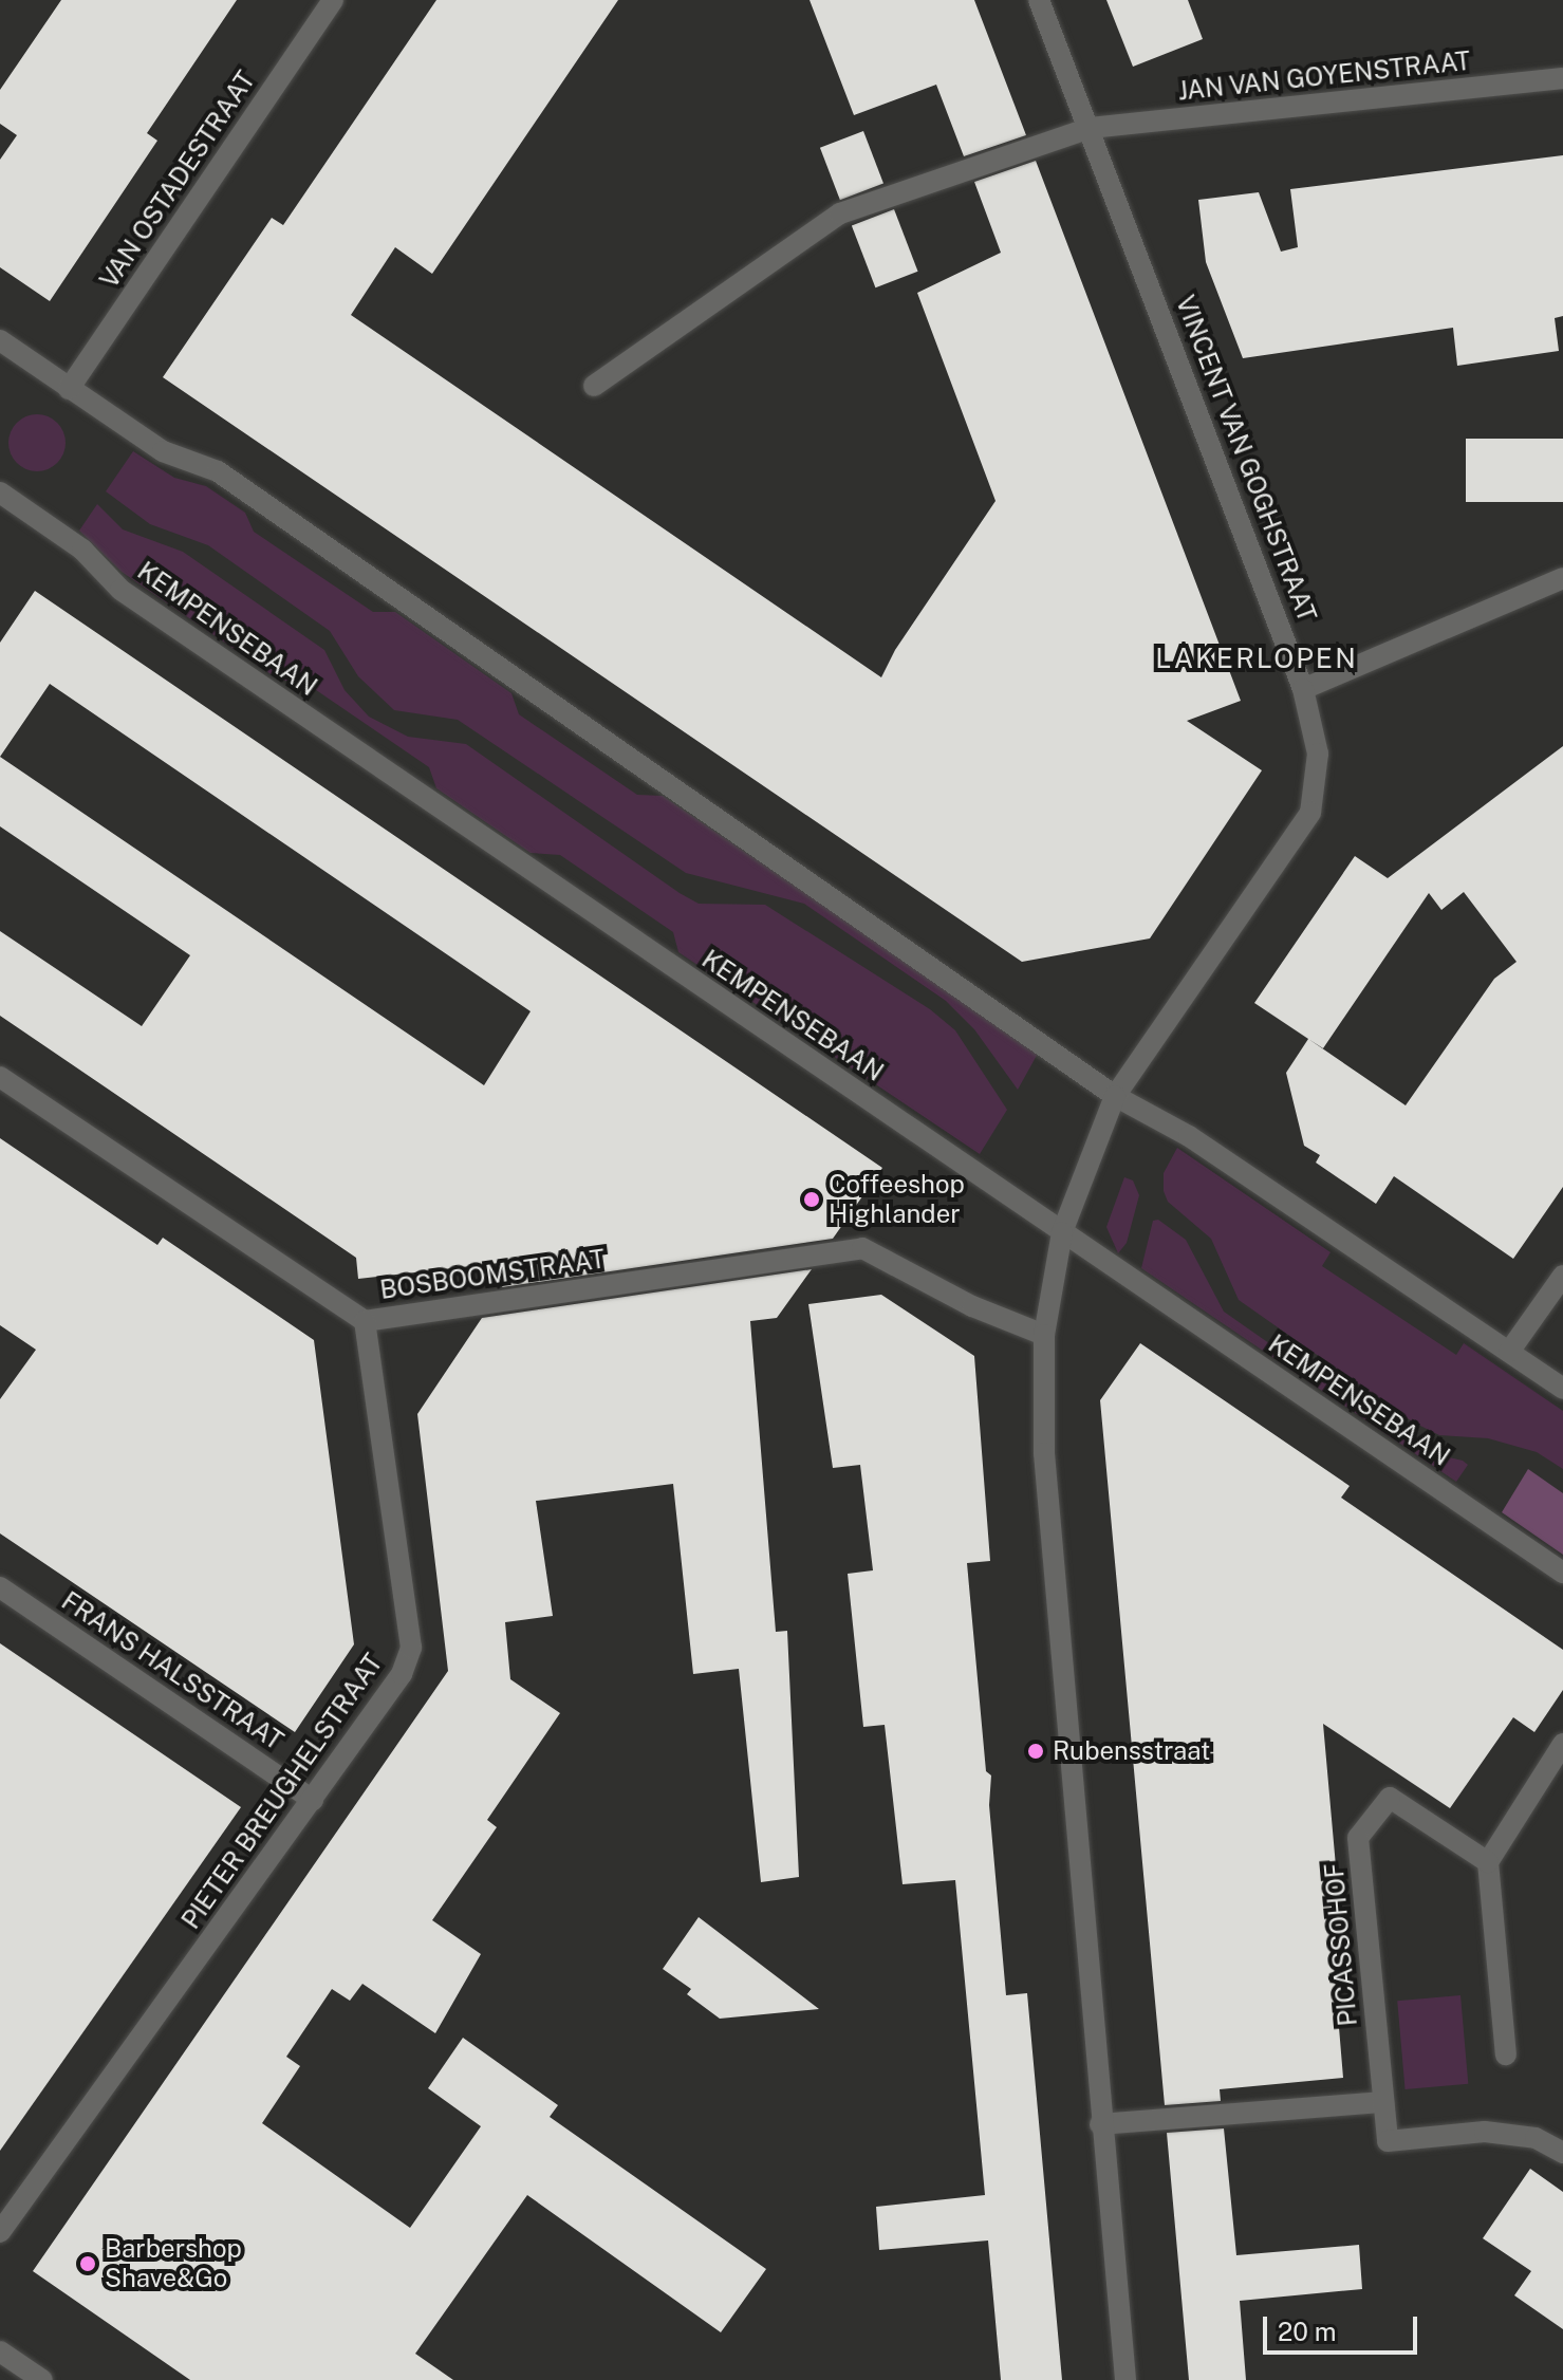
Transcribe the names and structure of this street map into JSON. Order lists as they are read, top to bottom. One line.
{"streets":{"street":["JAN VAN GOYENSTRAAT","VAN OSTADESTRAAT","VINCENT VAN GOGHSTRAAT","KEMPENSEBAAN","BOSBOOMSTRAAT","FRANS HALSSTRAAT","PIETER BREUGHELSTRAAT","PICASSOHOF"]},"crossings":[["JAN VAN GOYENSTRAAT","VINCENT VAN GOGHSTRAAT"],["BOSBOOMSTRAAT","PIETER BREUGHELSTRAAT"],["FRANS HALSSTRAAT","PIETER BREUGHELSTRAAT"]],"districts":["LAKERLOPEN"],"places":["Coffeeshop Highlander","Rubensstraat","Barbershop Shave&Go"],"scale_bar":"20 m"}
